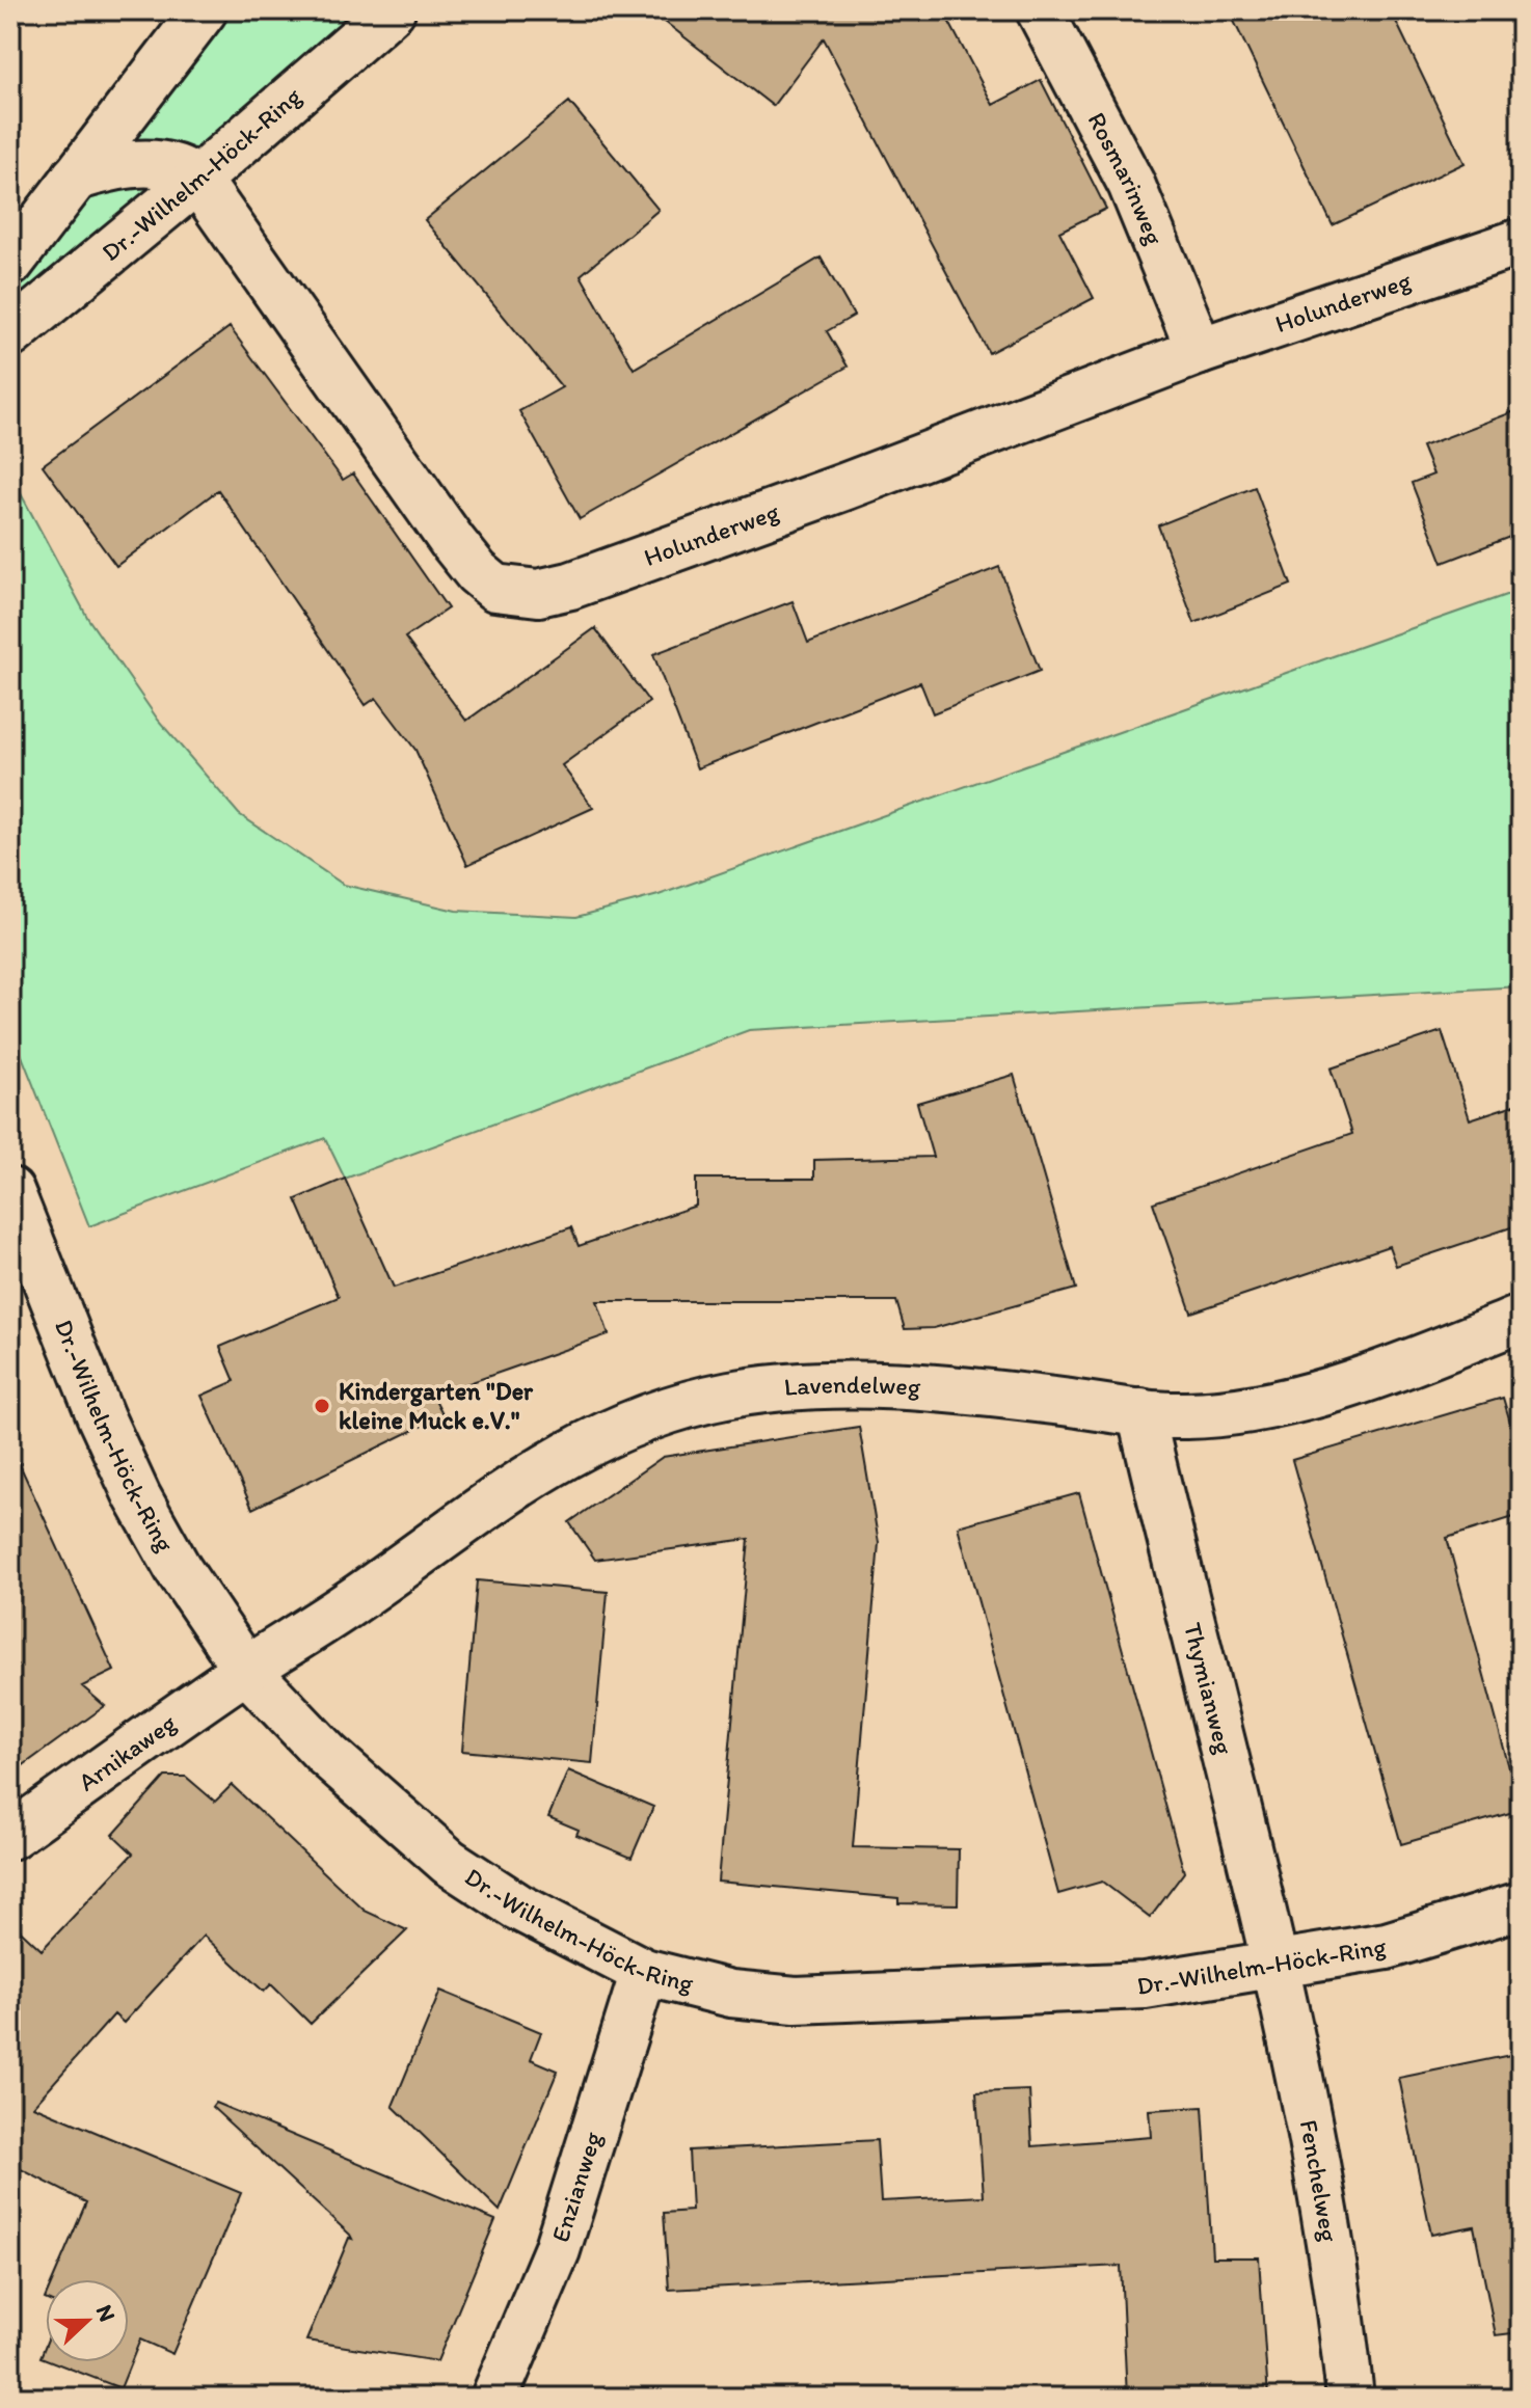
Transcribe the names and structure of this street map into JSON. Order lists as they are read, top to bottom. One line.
{"streets":{"street":["Dr.-Wilhelm-Höck-Ring","Rosmarinweg","Holunderweg","Lavendelweg","Thymianweg","Arnikaweg","Fenchelweg","Enzianweg"]},"crossings":[["Dr.-Wilhelm-Höck-Ring","Holunderweg"],["Dr.-Wilhelm-Höck-Ring","Lavendelweg"],["Dr.-Wilhelm-Höck-Ring","Thymianweg"],["Dr.-Wilhelm-Höck-Ring","Arnikaweg"],["Dr.-Wilhelm-Höck-Ring","Fenchelweg"],["Dr.-Wilhelm-Höck-Ring","Enzianweg"],["Rosmarinweg","Holunderweg"],["Lavendelweg","Thymianweg"],["Lavendelweg","Arnikaweg"],["Thymianweg","Fenchelweg"]],"places":["Kindergarten \"Der kleine Muck e.V.\""],"north":"right"}
